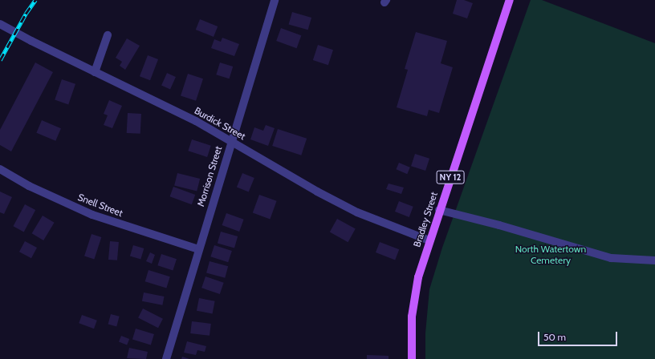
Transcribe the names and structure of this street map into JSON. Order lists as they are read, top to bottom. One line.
{"streets":{"main road":["NY 12","Bradley Street"],"street":["Burdick Street","Morrison Street","Snell Street"]},"crossings":[["Burdick Street","Morrison Street"],["Burdick Street","Bradley Street"],["Morrison Street","Snell Street"]],"parks":["North Watertown Cemetery"],"scale_bar":"50 m"}
